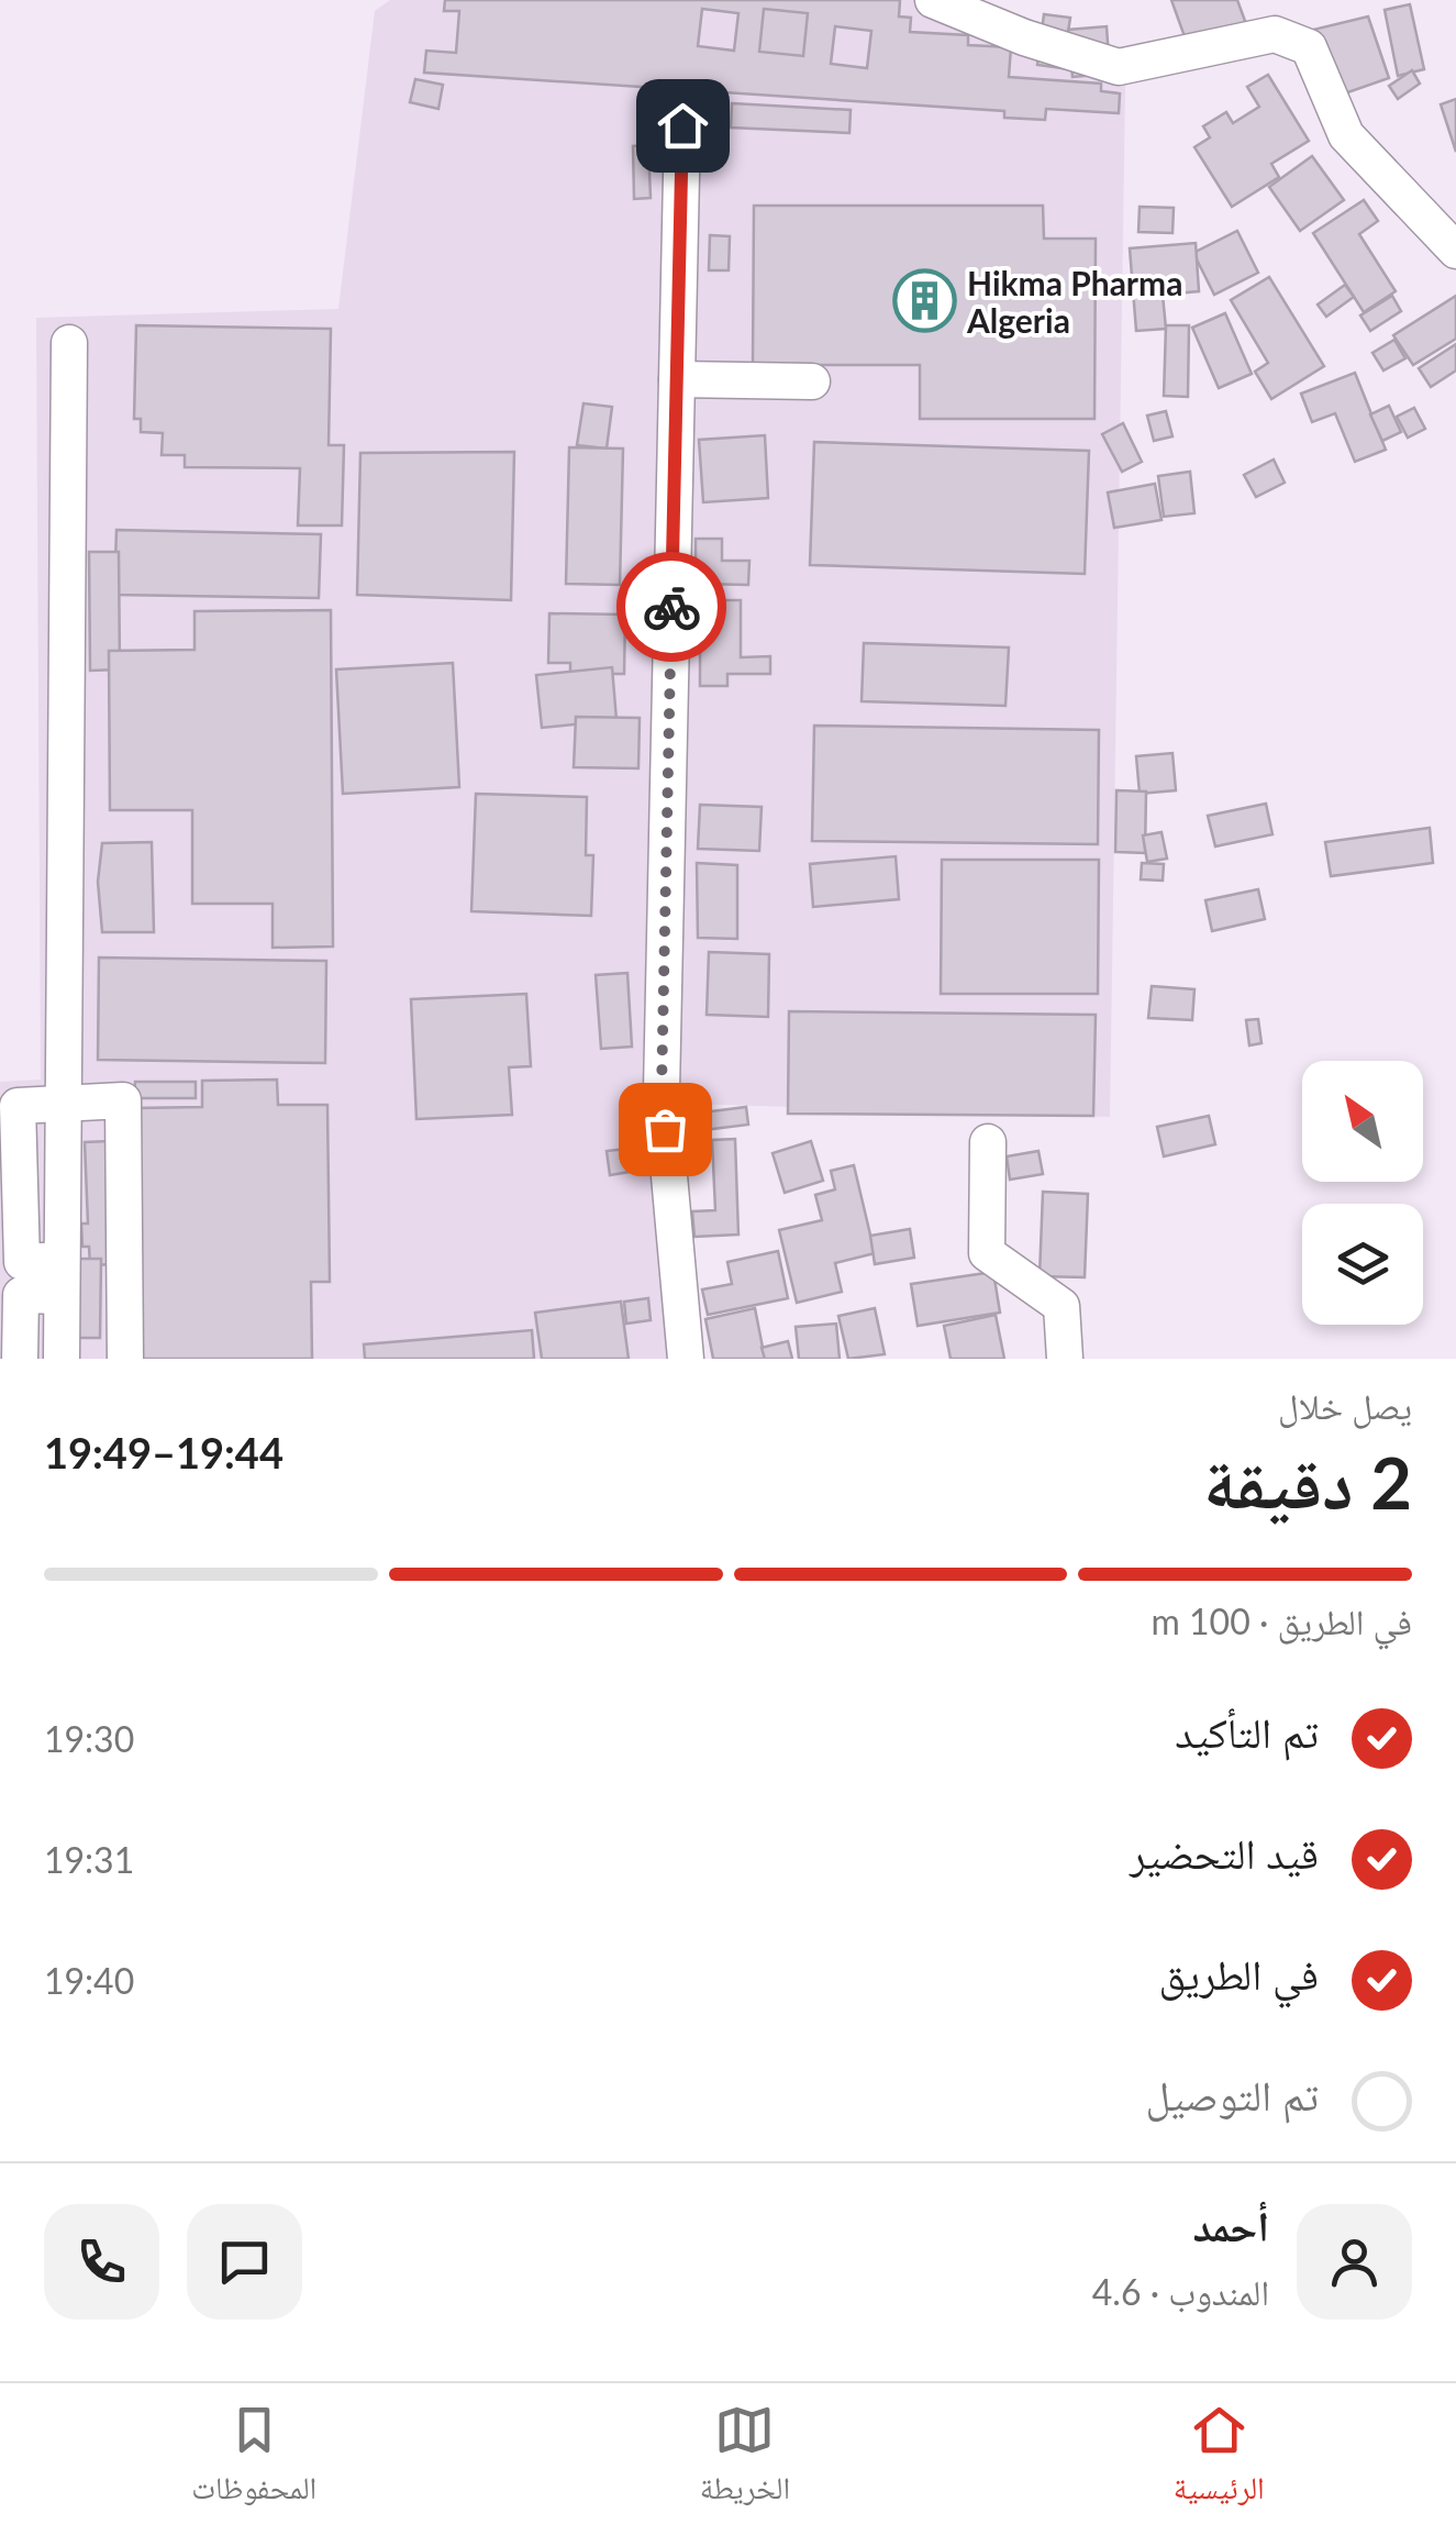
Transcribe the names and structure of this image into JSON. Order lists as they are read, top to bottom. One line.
{"places":{"building":["Hikma Pharma Algeria"]},"north":"top left","page":{"heading":["2 دقيقة","يصل خلال","19:44–19:49"],"panel":["أحمد","المندوب · 4.6"],"bar":"في الطريق · 100 m","list":[["تم التأكيد","19:30"],["قيد التحضير","19:31"],["في الطريق","19:40"],"تم التوصيل"],"tabs":["الرئيسية","الخريطة","المحفوظات"]}}
